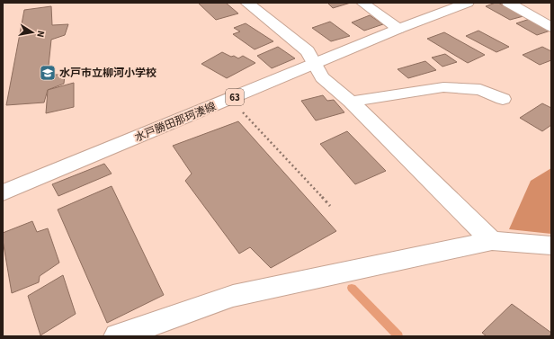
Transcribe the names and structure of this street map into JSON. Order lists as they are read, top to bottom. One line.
{"streets":{"street":["63","水戸勝田那珂湊線"]},"places":{"school or university":["水戸市立柳河小学校"]},"north":"right"}
